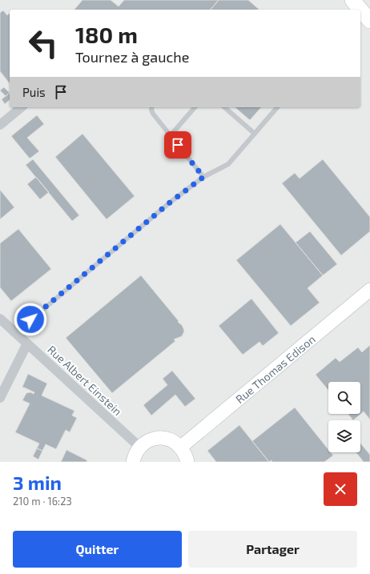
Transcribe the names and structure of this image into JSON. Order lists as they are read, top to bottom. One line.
{"streets":{"street":["Rue Thomas Edison","Rue Albert Einstein"]},"page":{"turn":["180 m","Tournez à gauche"],"then":"Puis","heading":["3 min","210 m · 16:23"],"buttons":["Quitter","Partager"]}}
